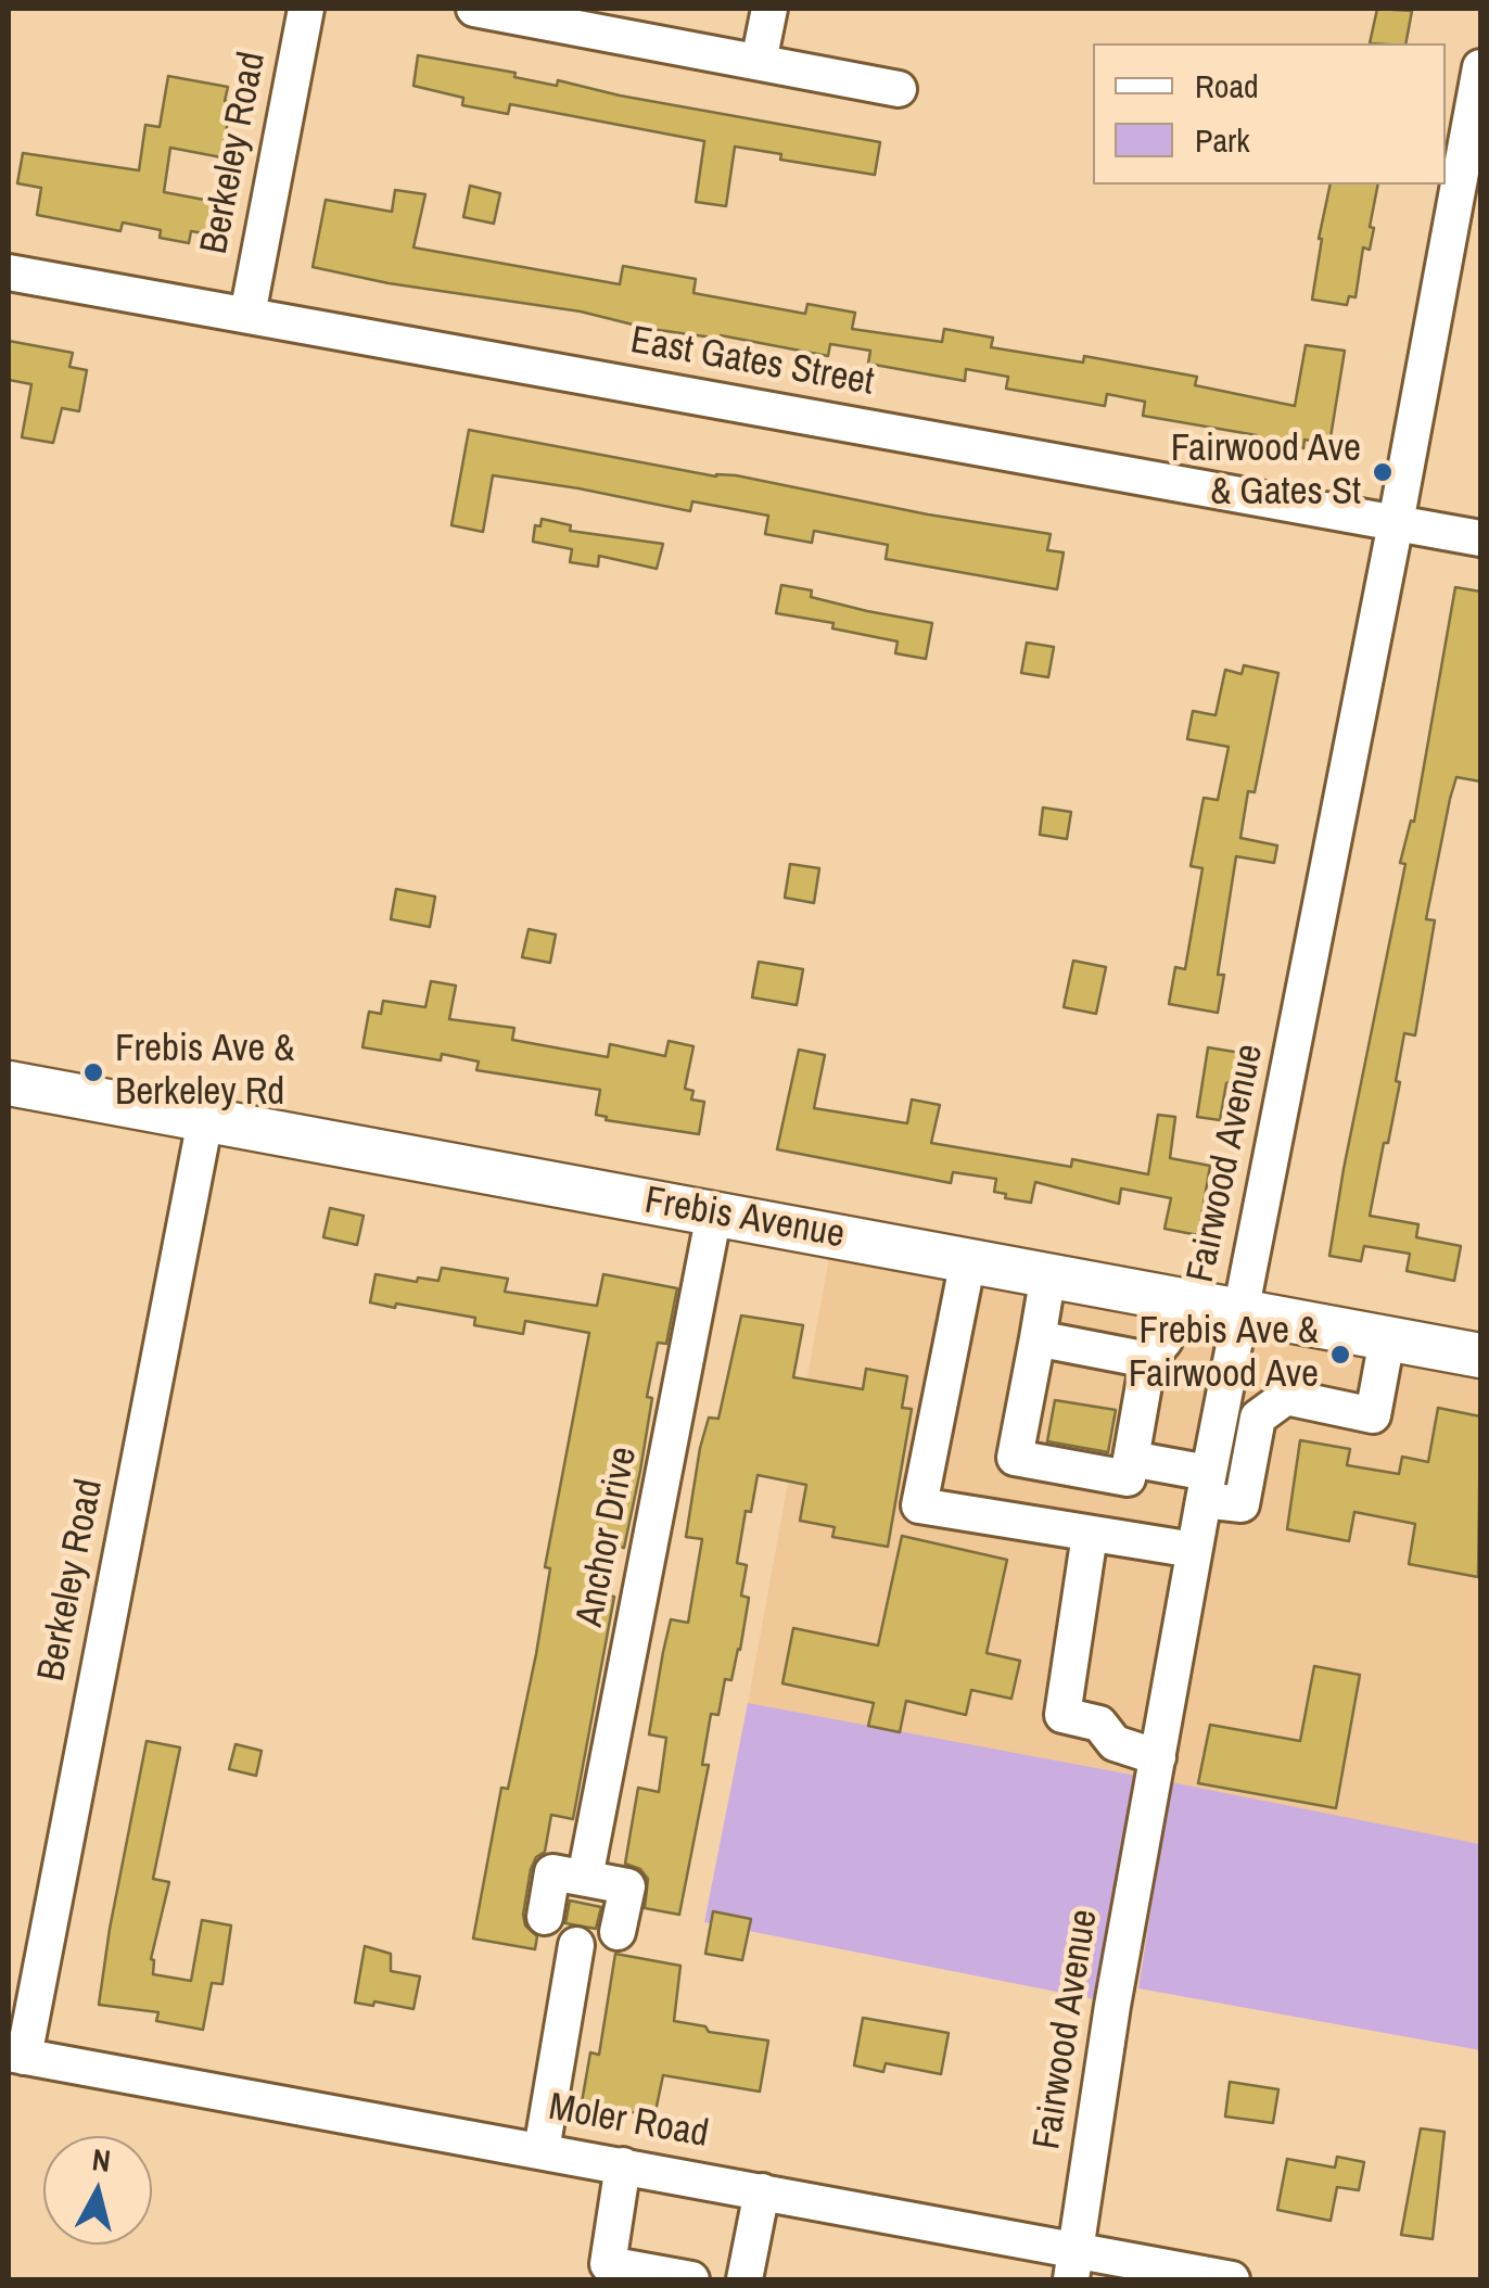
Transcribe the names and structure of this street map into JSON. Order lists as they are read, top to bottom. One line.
{"streets":{"main road":["Frebis Avenue"],"street":["Berkeley Road","East Gates Street","Fairwood Avenue","Anchor Drive","Moler Road"]},"crossings":[["Berkeley Road","East Gates Street"],["Berkeley Road","Frebis Avenue"],["Berkeley Road","Moler Road"],["East Gates Street","Fairwood Avenue"],["Fairwood Avenue","Frebis Avenue"],["Fairwood Avenue","Moler Road"],["Frebis Avenue","Anchor Drive"]],"places":["Fairwood Ave & Gates St","Frebis Ave & Berkeley Rd","Frebis Ave & Fairwood Ave"],"legend":["Road","Park"],"north":"top"}
